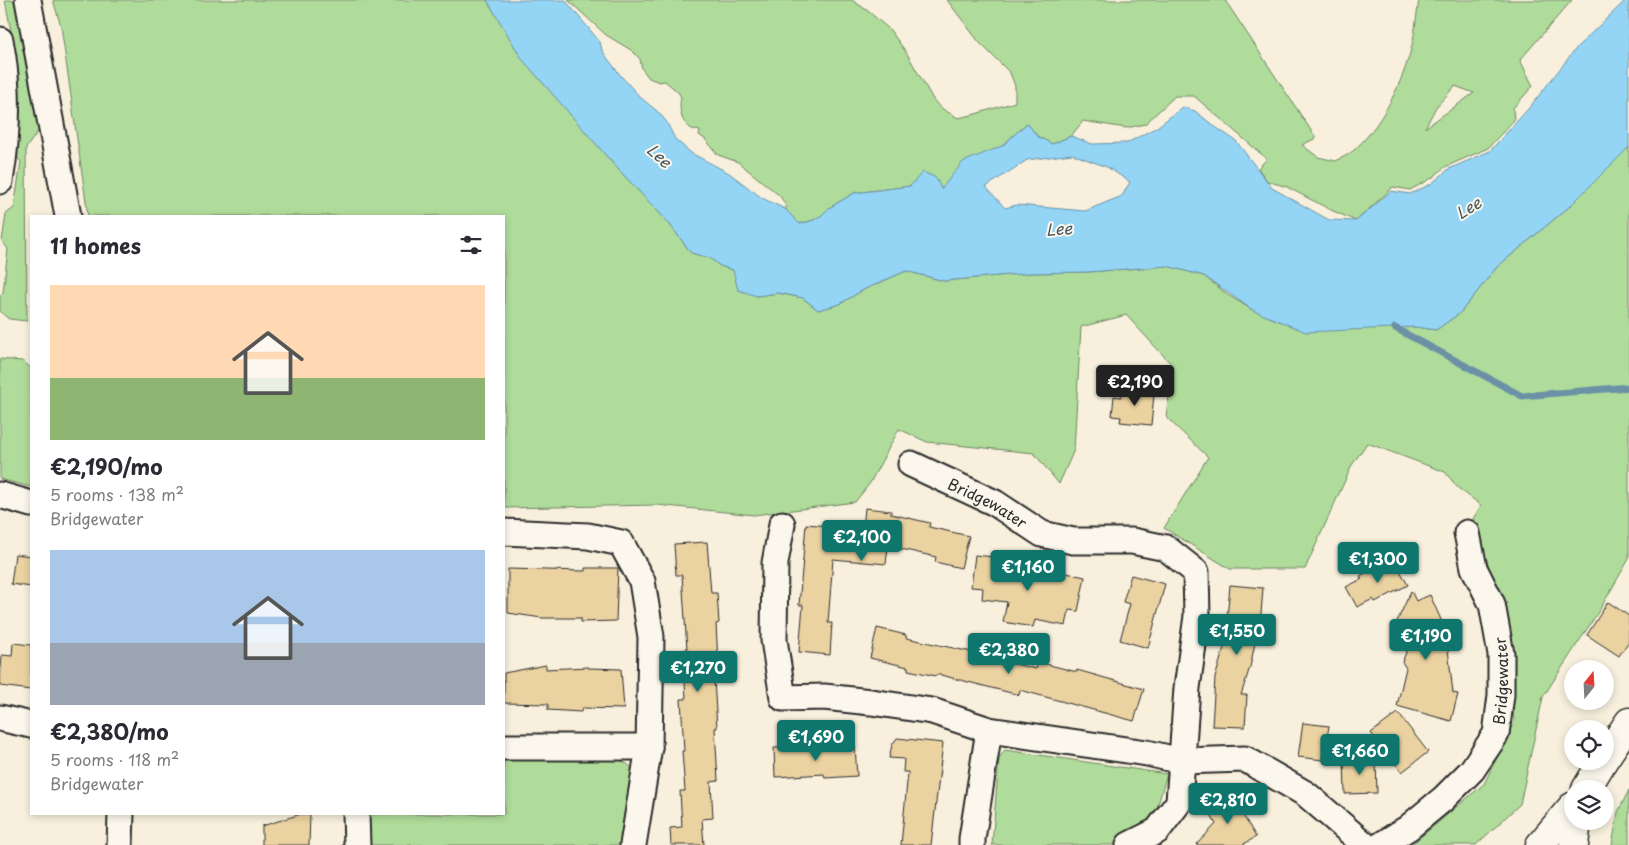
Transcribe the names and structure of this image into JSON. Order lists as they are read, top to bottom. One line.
{"streets":{"street":["Bridgewater"]},"water":["Lee"],"north":"top","page":{"heading":"11 homes","list":[{"name":"€2,190/mo","note":"5 rooms · 138 m² · Bridgewater"},{"name":"€2,380/mo","note":"5 rooms · 118 m² · Bridgewater"}],"price":["€2,190","€2,100","€1,300","€1,160","€1,550","€1,190","€2,380","€1,270","€1,690","€1,660","€2,810"]}}
